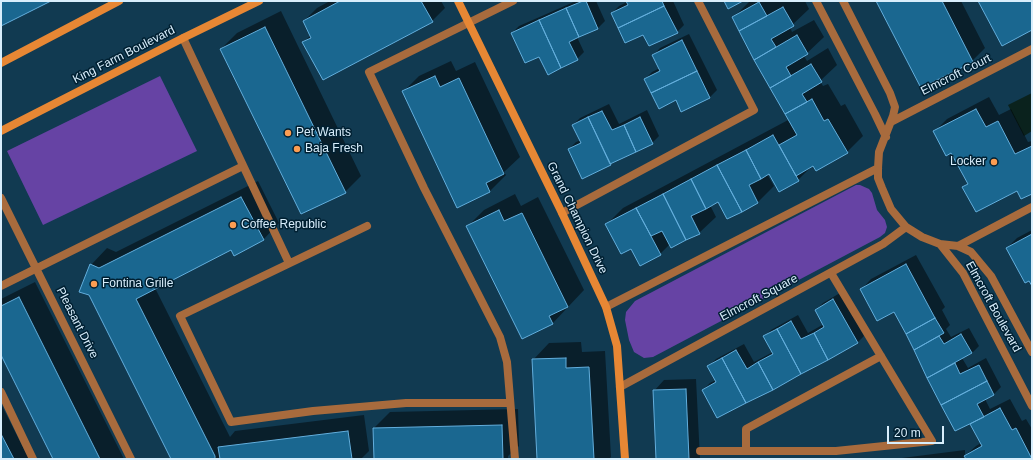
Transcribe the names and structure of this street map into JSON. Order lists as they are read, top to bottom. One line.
{"streets":{"street":["King Farm Boulevard","Elmcroft Court","Grand Champion Drive","Elmcroft Square","Elmcroft Boulevard","Pleasant Drive"]},"crossings":[["Elmcroft Court","Elmcroft Boulevard"],["Grand Champion Drive","Elmcroft Square"],["Elmcroft Square","Elmcroft Boulevard"]],"places":["Pet Wants","Baja Fresh","Locker","Coffee Republic","Fontina Grille"],"scale_bar":"20 m"}
